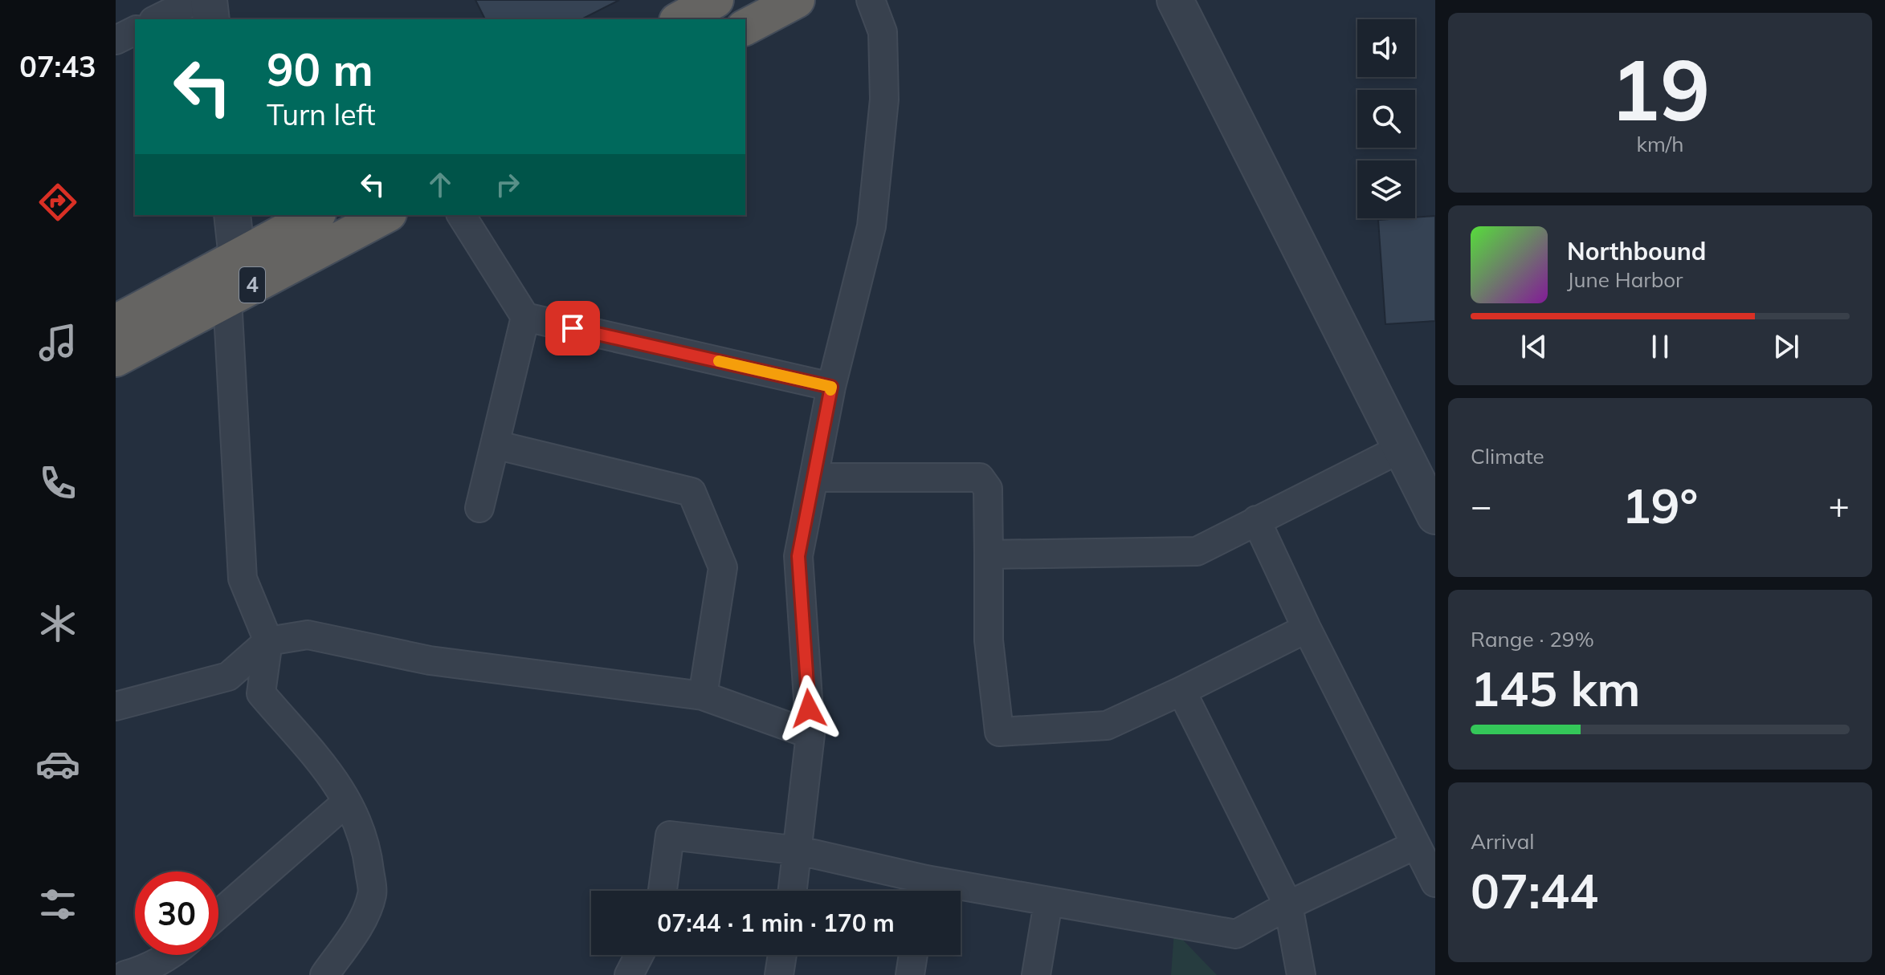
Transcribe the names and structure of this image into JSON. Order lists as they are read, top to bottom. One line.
{"streets":{"highway":["4"]},"page":{"tabs":"07:43","tile":[["19","km/h"],"Climate",["Range · 29%","145 km"],["Arrival","07:44"]],"turn":["90 m","Turn left"],"song":["Northbound","June Harbor"],"heat":["−","19°","+"],"limit":"30","trip":"07:44 · 1 min · 170 m"}}
